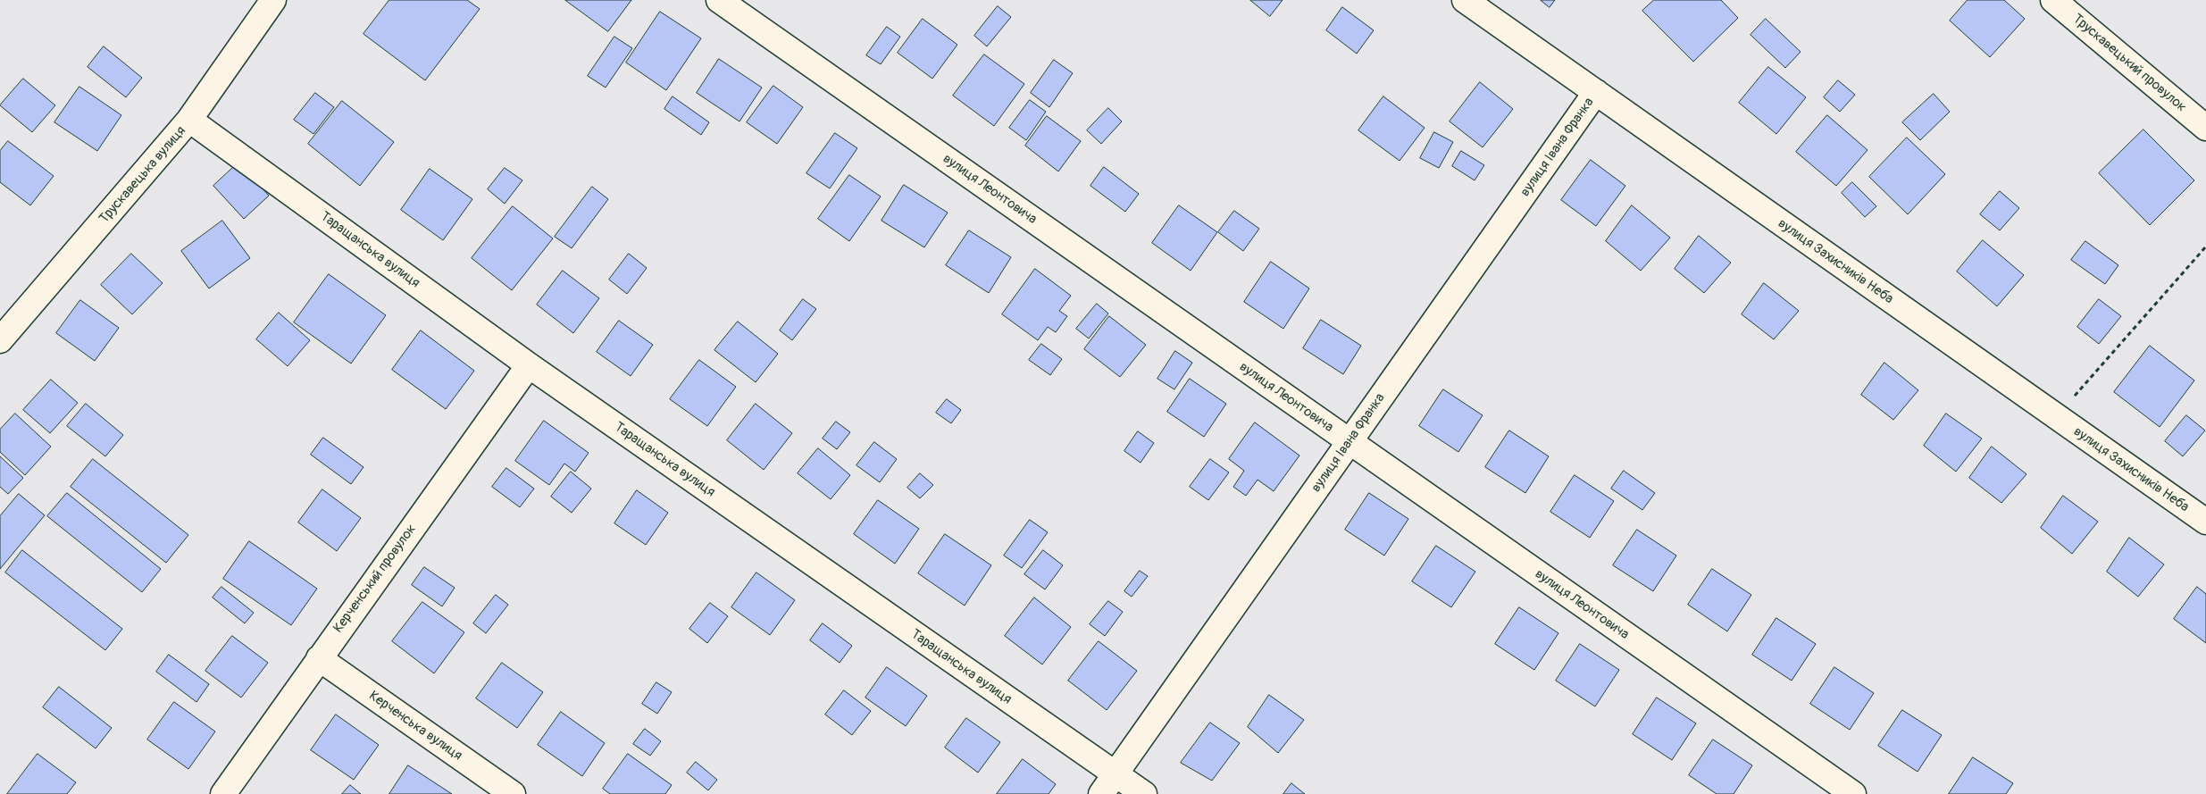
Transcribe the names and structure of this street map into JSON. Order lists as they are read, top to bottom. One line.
{"streets":{"street":["Трускавецький провулок","вулиця Івана Франка","Трускавецька вулиця","вулиця Леонтовича","Таращанська вулиця","вулиця Захисників Неба","Керченський провулок","Керченська вулиця"]},"crossings":[["вулиця Івана Франка","вулиця Леонтовича"],["вулиця Івана Франка","Таращанська вулиця"],["вулиця Івана Франка","вулиця Захисників Неба"],["Трускавецька вулиця","Таращанська вулиця"],["Таращанська вулиця","Керченський провулок"],["Керченський провулок","Керченська вулиця"]]}
